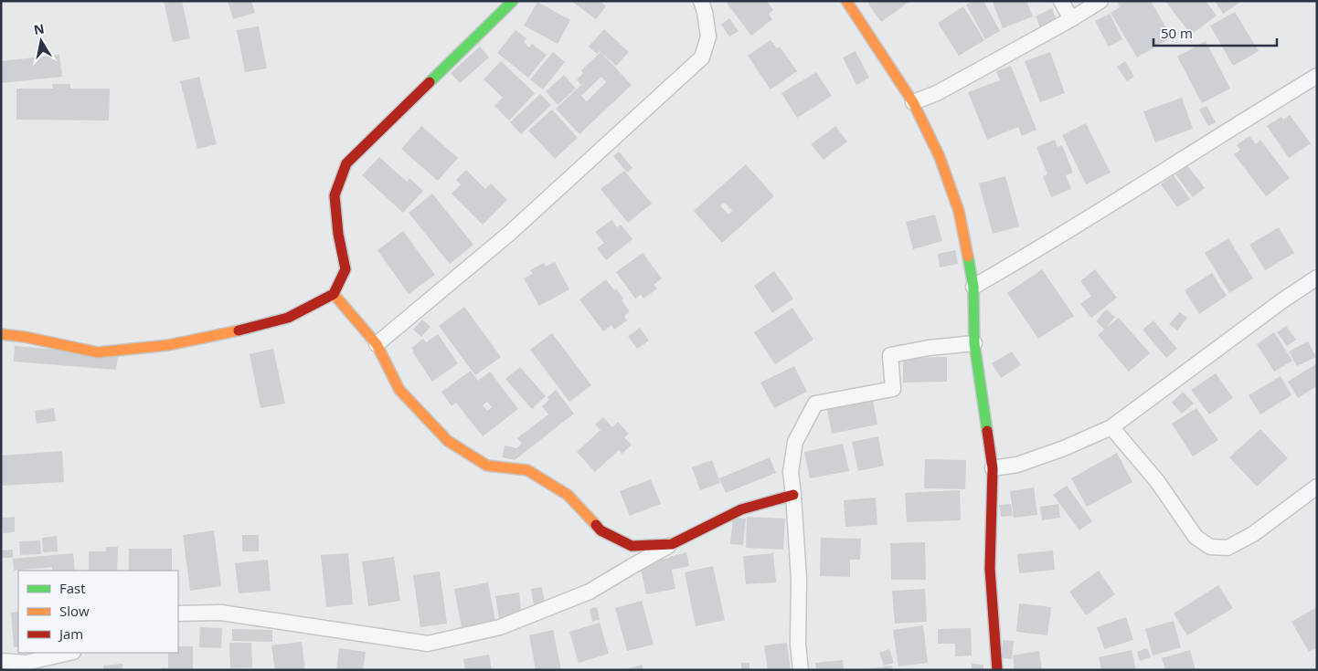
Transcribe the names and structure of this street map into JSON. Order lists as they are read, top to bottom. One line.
{"legend":["Fast","Slow","Jam"],"scale_bar":"50 m","north":"top"}
